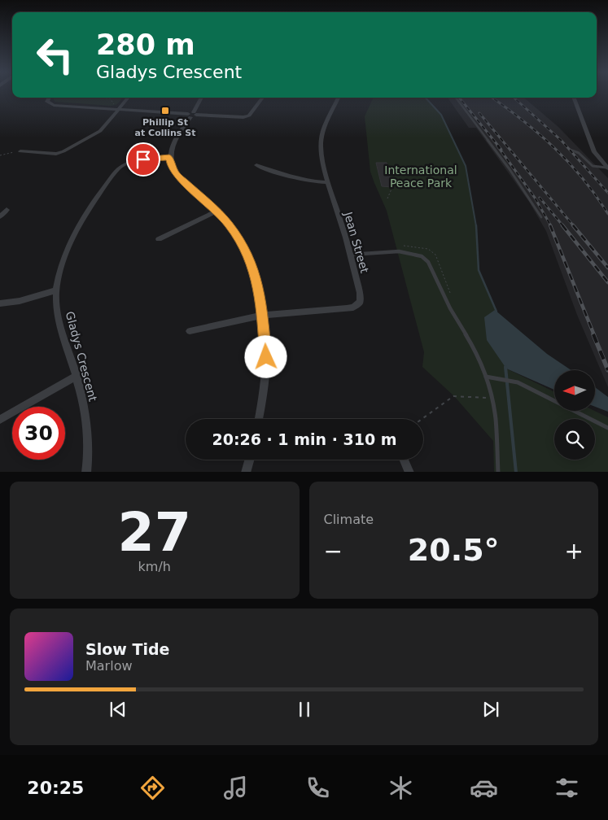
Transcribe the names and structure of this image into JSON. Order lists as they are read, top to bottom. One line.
{"streets":{"street":["Jean Street","Gladys Crescent"]},"parks":["International Peace Park"],"places":{"transit":["Phillip St at Collins St"]},"north":"left","page":{"turn":["280 m","Gladys Crescent"],"limit":"30","trip":"20:26 · 1 min · 310 m","tile":[["27","km/h"],"Climate"],"heat":["−","20.5°","+"],"song":["Slow Tide","Marlow"],"tabs":"20:25"}}
